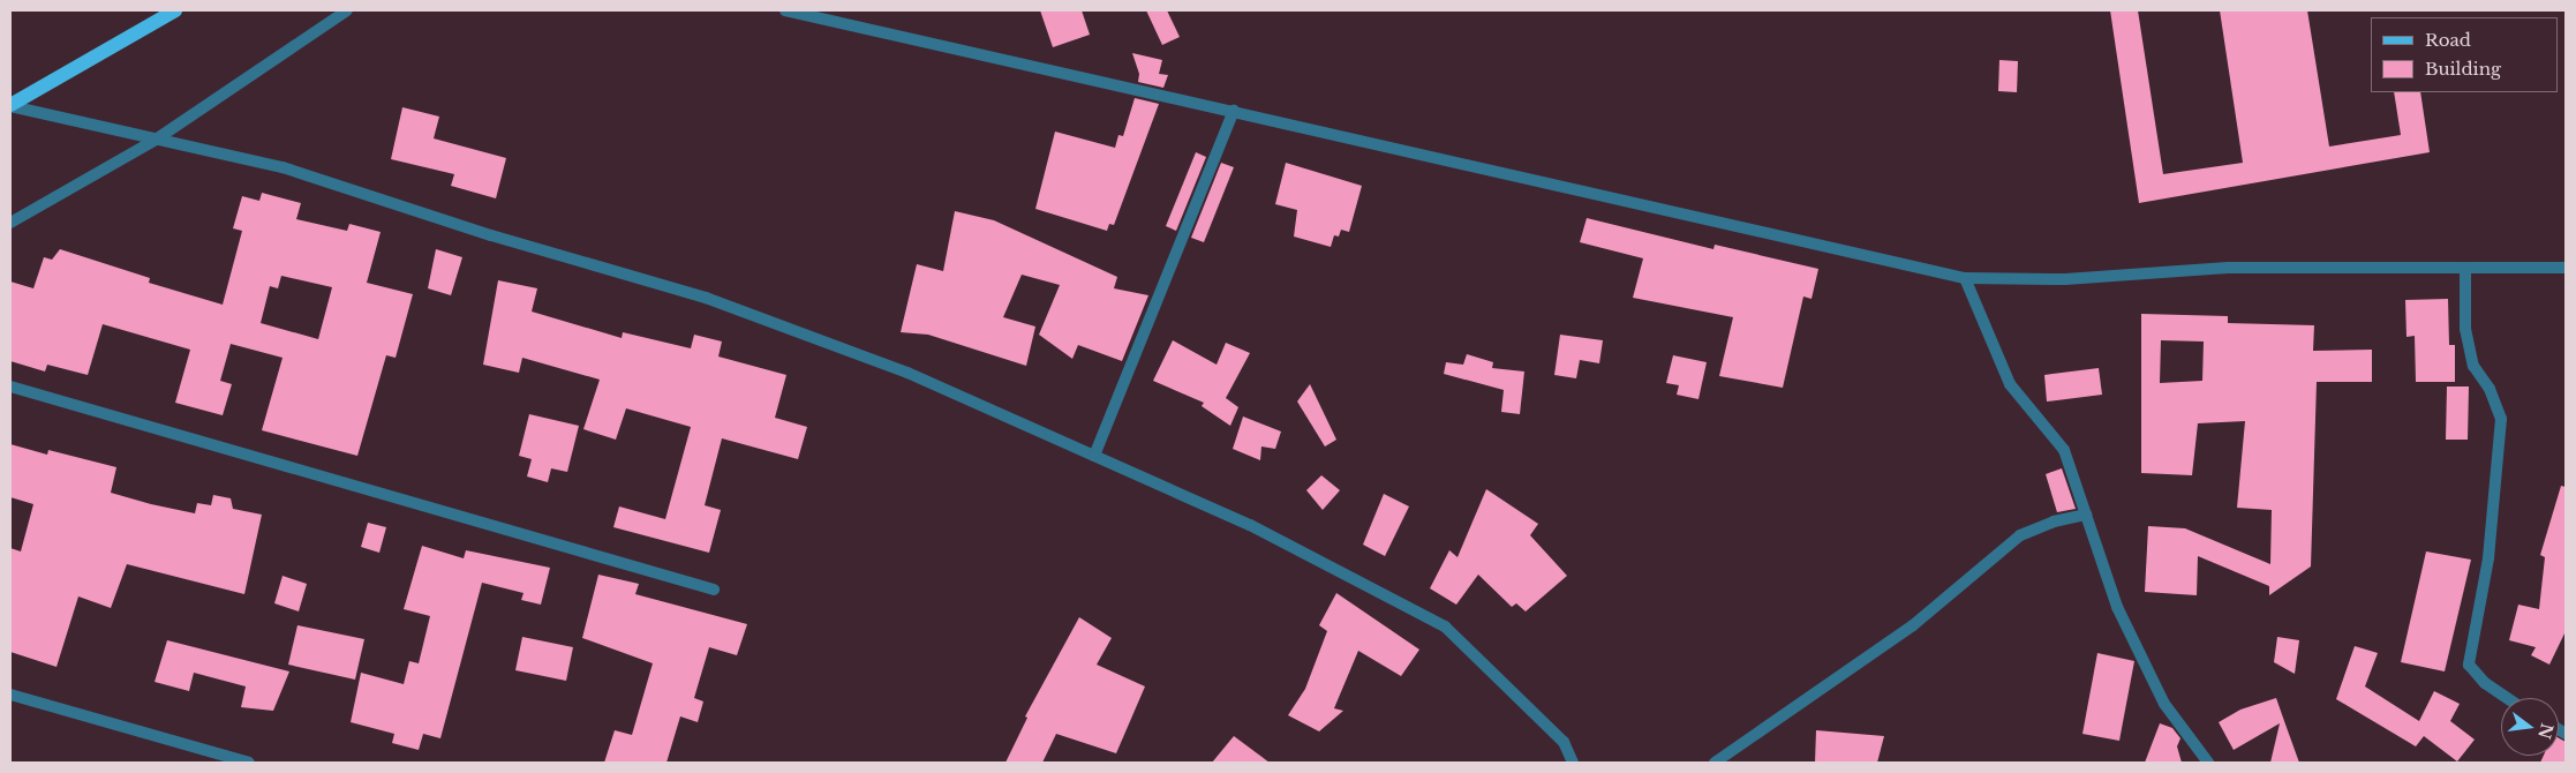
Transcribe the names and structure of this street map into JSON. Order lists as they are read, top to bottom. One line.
{"legend":["Road","Building"],"north":"right"}
